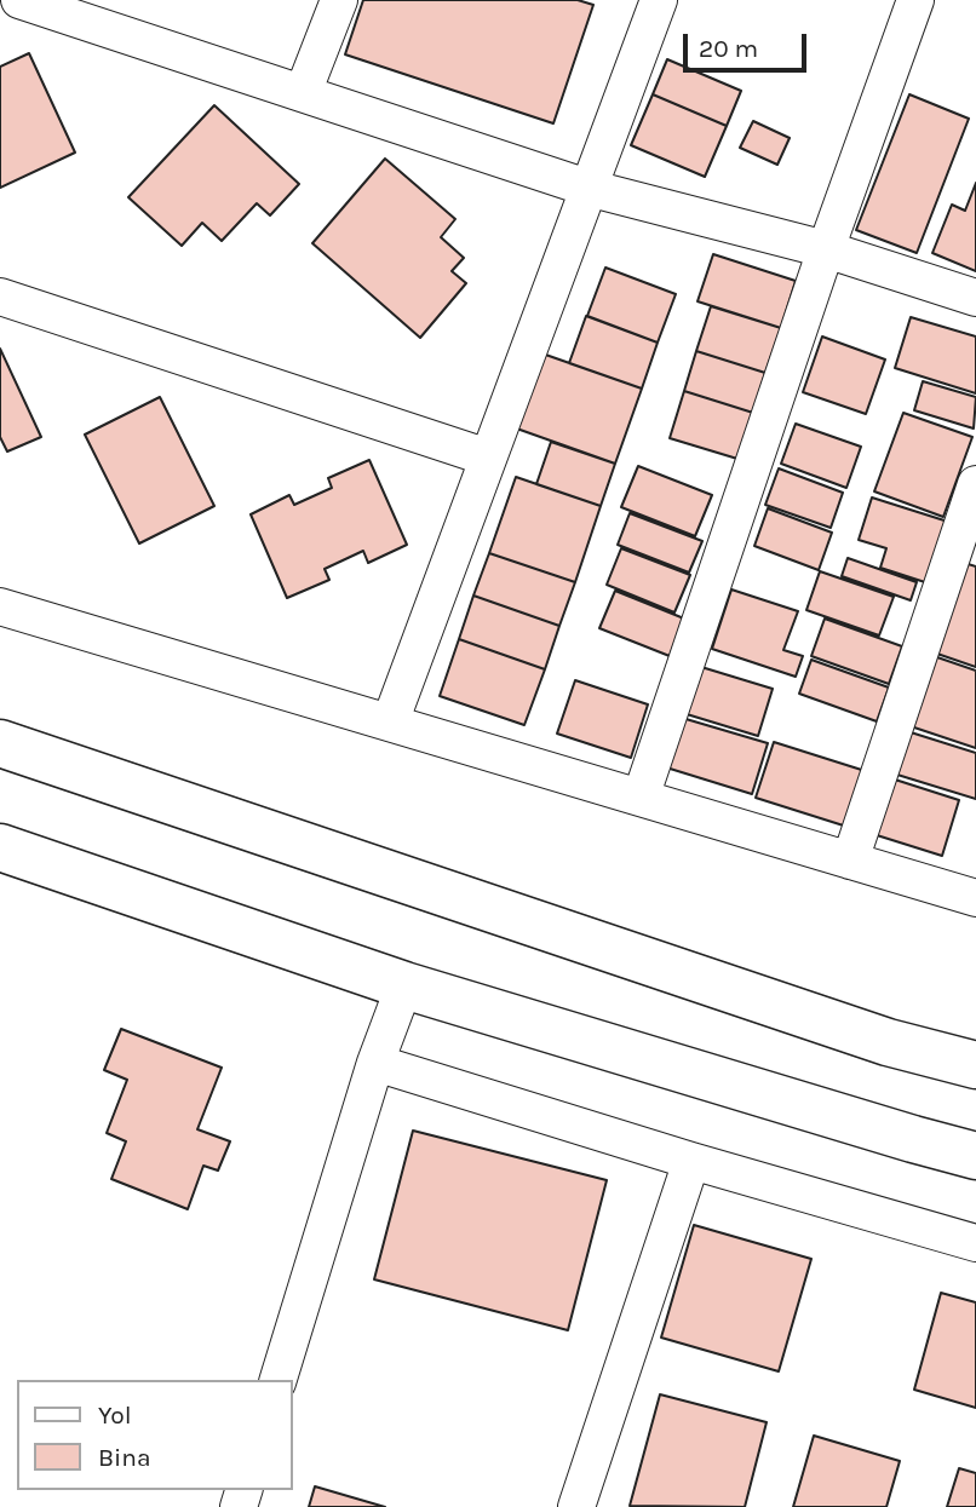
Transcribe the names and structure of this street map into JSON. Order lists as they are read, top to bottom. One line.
{"legend":["Yol","Bina"],"scale_bar":"20 m"}
